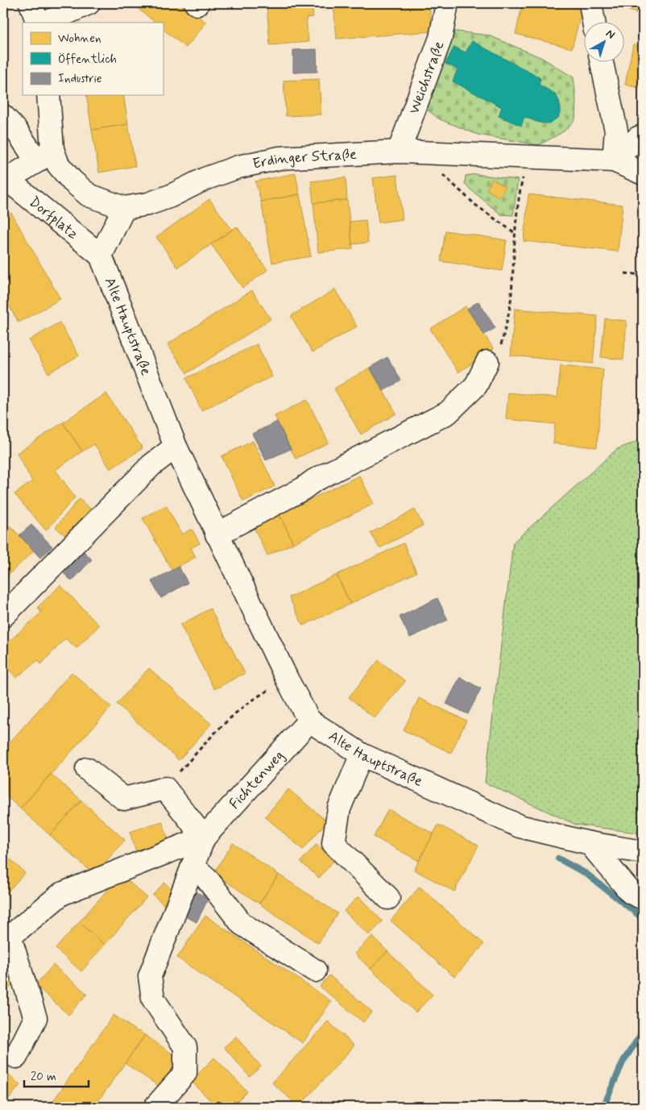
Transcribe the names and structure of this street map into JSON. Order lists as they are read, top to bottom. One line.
{"streets":{"street":["Weichstraße","Erdinger Straße","Dorfplatz","Alte Hauptstraße","Fichtenweg"]},"crossings":[["Weichstraße","Erdinger Straße"],["Dorfplatz","Alte Hauptstraße"],["Alte Hauptstraße","Fichtenweg"]],"legend":["Wohnen","Öffentlich","Industrie"],"scale_bar":"20 m","north":"top right"}
